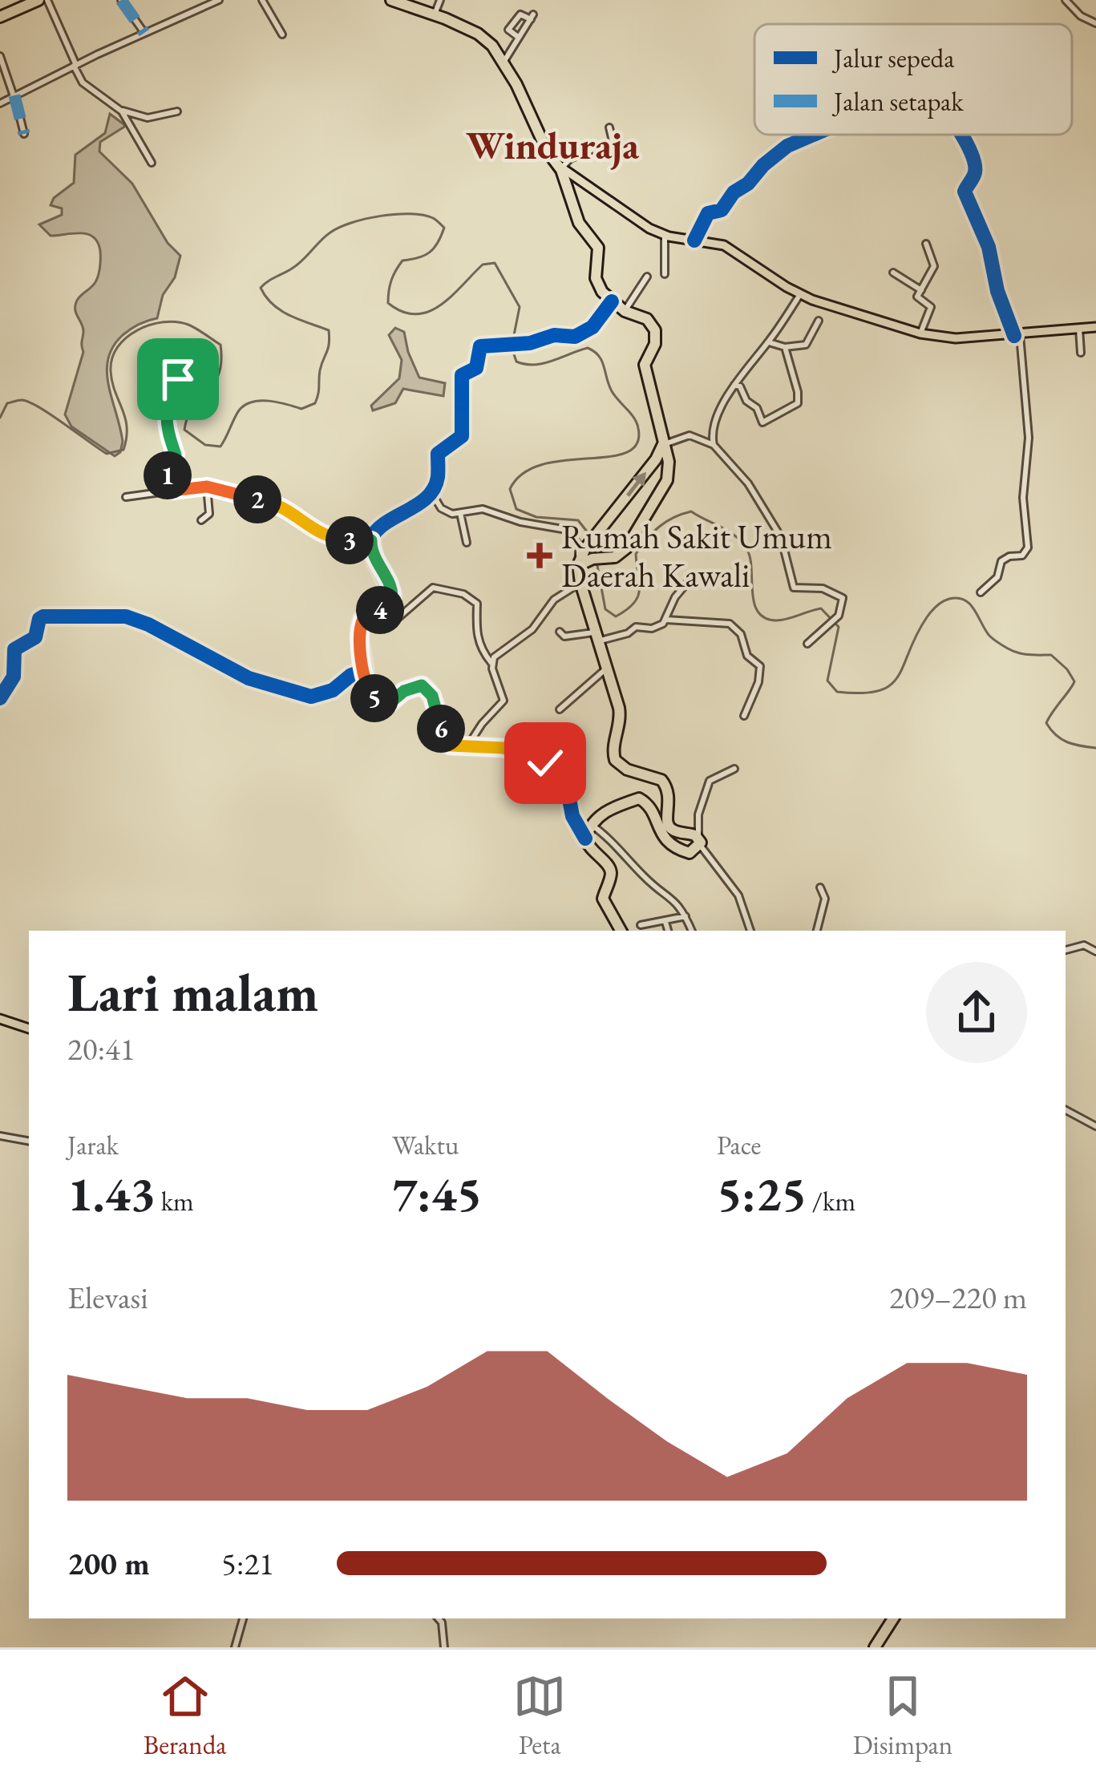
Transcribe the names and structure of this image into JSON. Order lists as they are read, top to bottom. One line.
{"districts":["Winduraja"],"places":{"health":["Rumah Sakit Umum Daerah Kawali"]},"legend":["Jalur sepeda","Jalan setapak"],"page":{"pins":["1","2","3","4","5","6"],"heading":["Lari malam","20:41"],"stats":[["Jarak","1.43 km"],["Waktu","7:45"],["Pace","5:25 /km"]],"chart":["Elevasi","209–220 m"],"list":[{"name":"200 m","note":"5:21"}],"tabs":["Beranda","Peta","Disimpan"]}}
